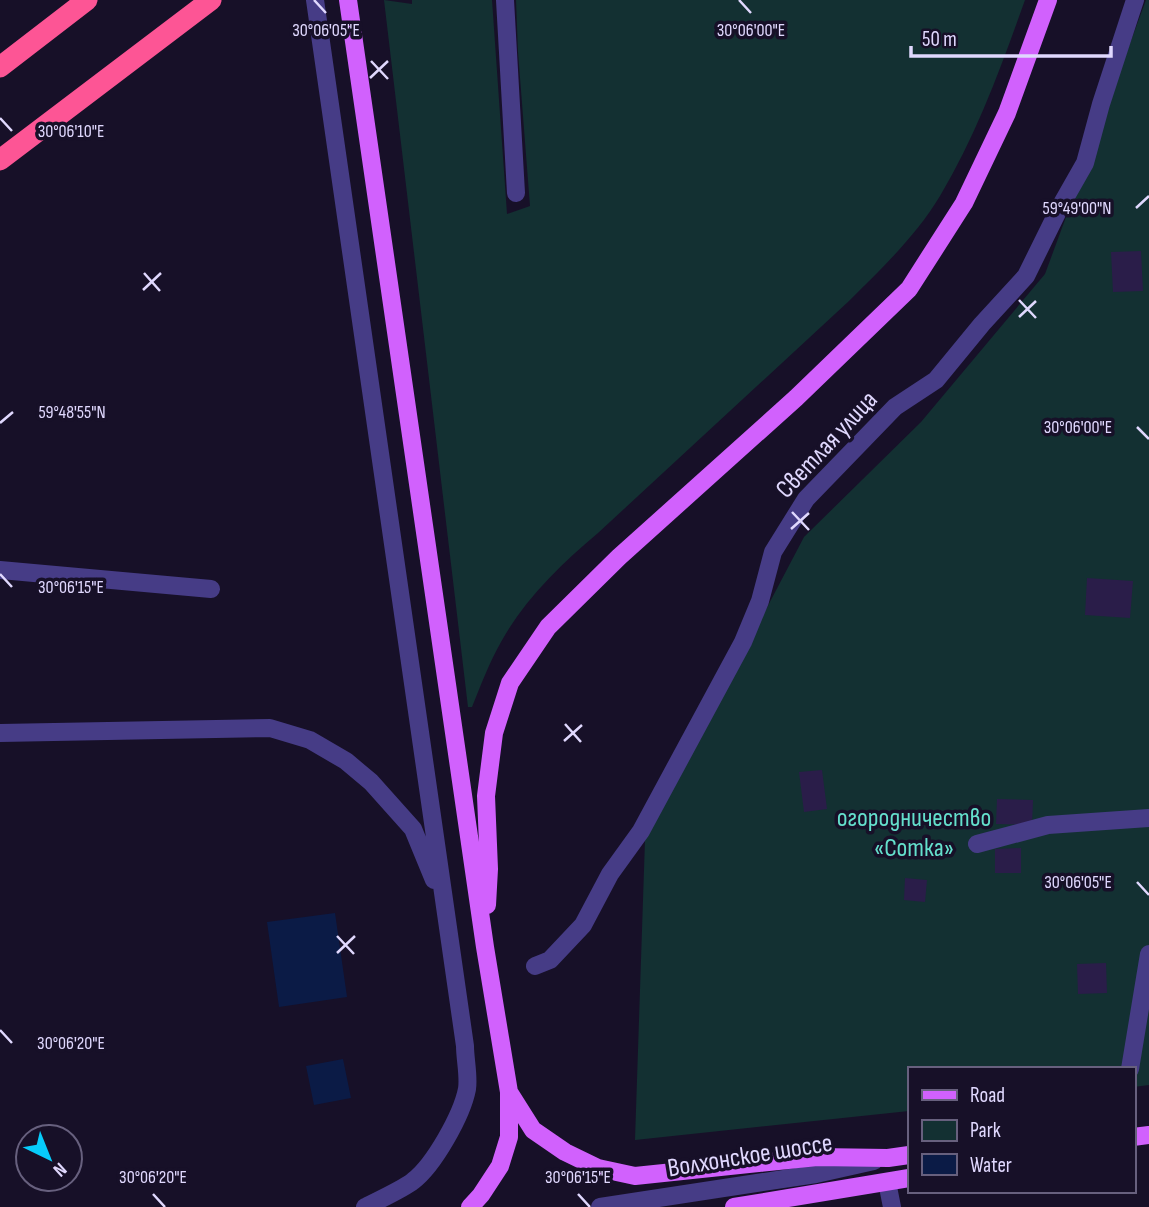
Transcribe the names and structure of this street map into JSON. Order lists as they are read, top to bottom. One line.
{"streets":{"main road":["Волхонское шоссе"],"street":["Светлая улица"]},"parks":["огородничество «Сотка»"],"legend":["Road","Park","Water"],"scale_bar":"50 m","north":"bottom right","coordinates":["30°06'05\"E","30°06'00\"E","30°06'10\"E","59°49'00\"N","59°48'55\"N","30°06'15\"E","30°06'20\"E"]}
